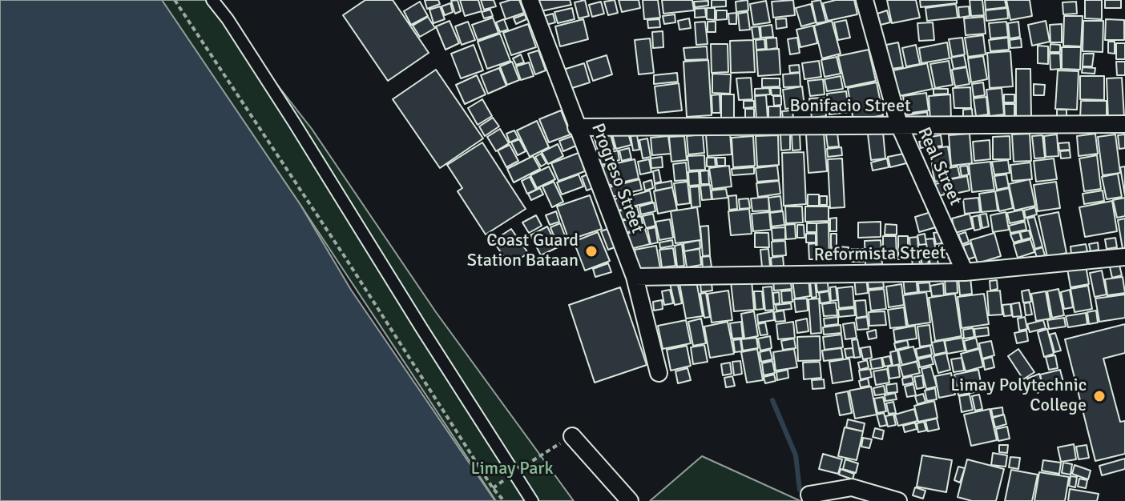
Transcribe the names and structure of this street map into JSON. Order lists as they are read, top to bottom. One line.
{"streets":{"street":["Bonifacio Street","Real Street","Progreso Street","Reformista Street"]},"crossings":[["Bonifacio Street","Real Street"],["Bonifacio Street","Progreso Street"],["Real Street","Reformista Street"],["Progreso Street","Reformista Street"]],"parks":["Limay Park"],"places":["Coast Guard Station Bataan","Limay Polytechnic College"]}
